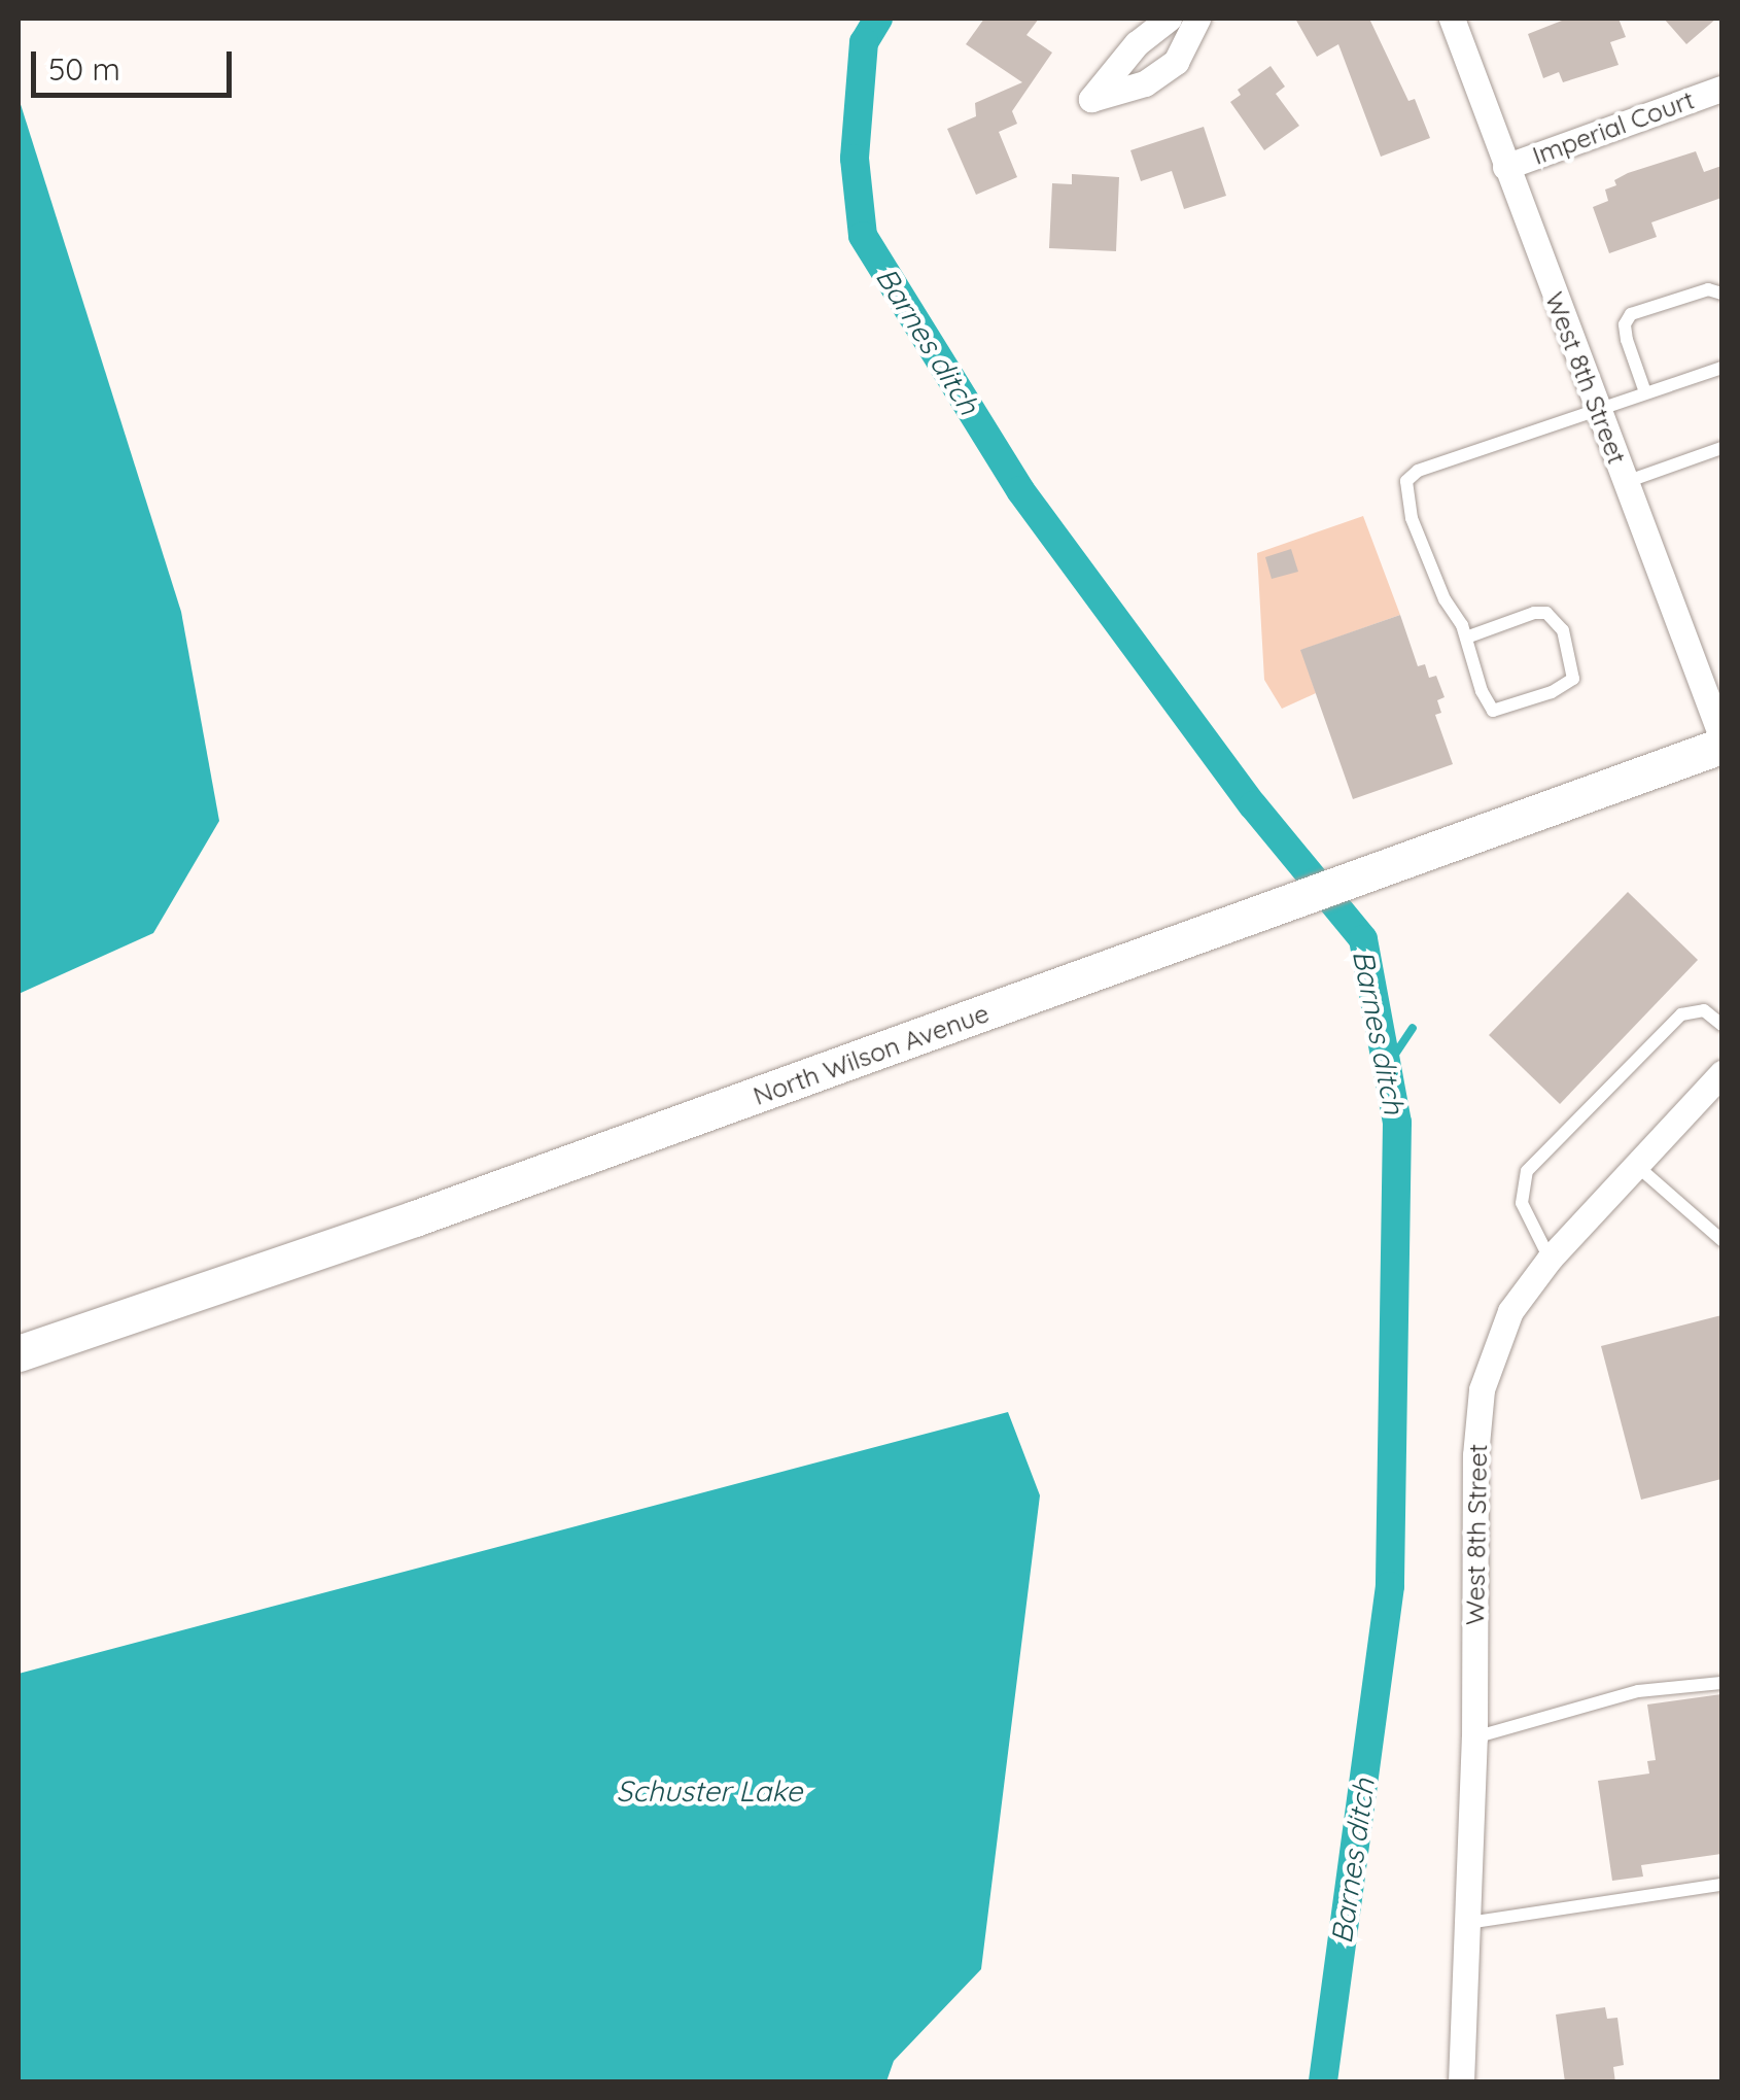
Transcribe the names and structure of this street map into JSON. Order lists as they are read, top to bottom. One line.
{"streets":{"main road":["North Wilson Avenue"],"street":["Imperial Court","West 8th Street"]},"crossings":[["Imperial Court","West 8th Street"]],"water":["Barnes ditch","Schuster Lake"],"scale_bar":"50 m"}
